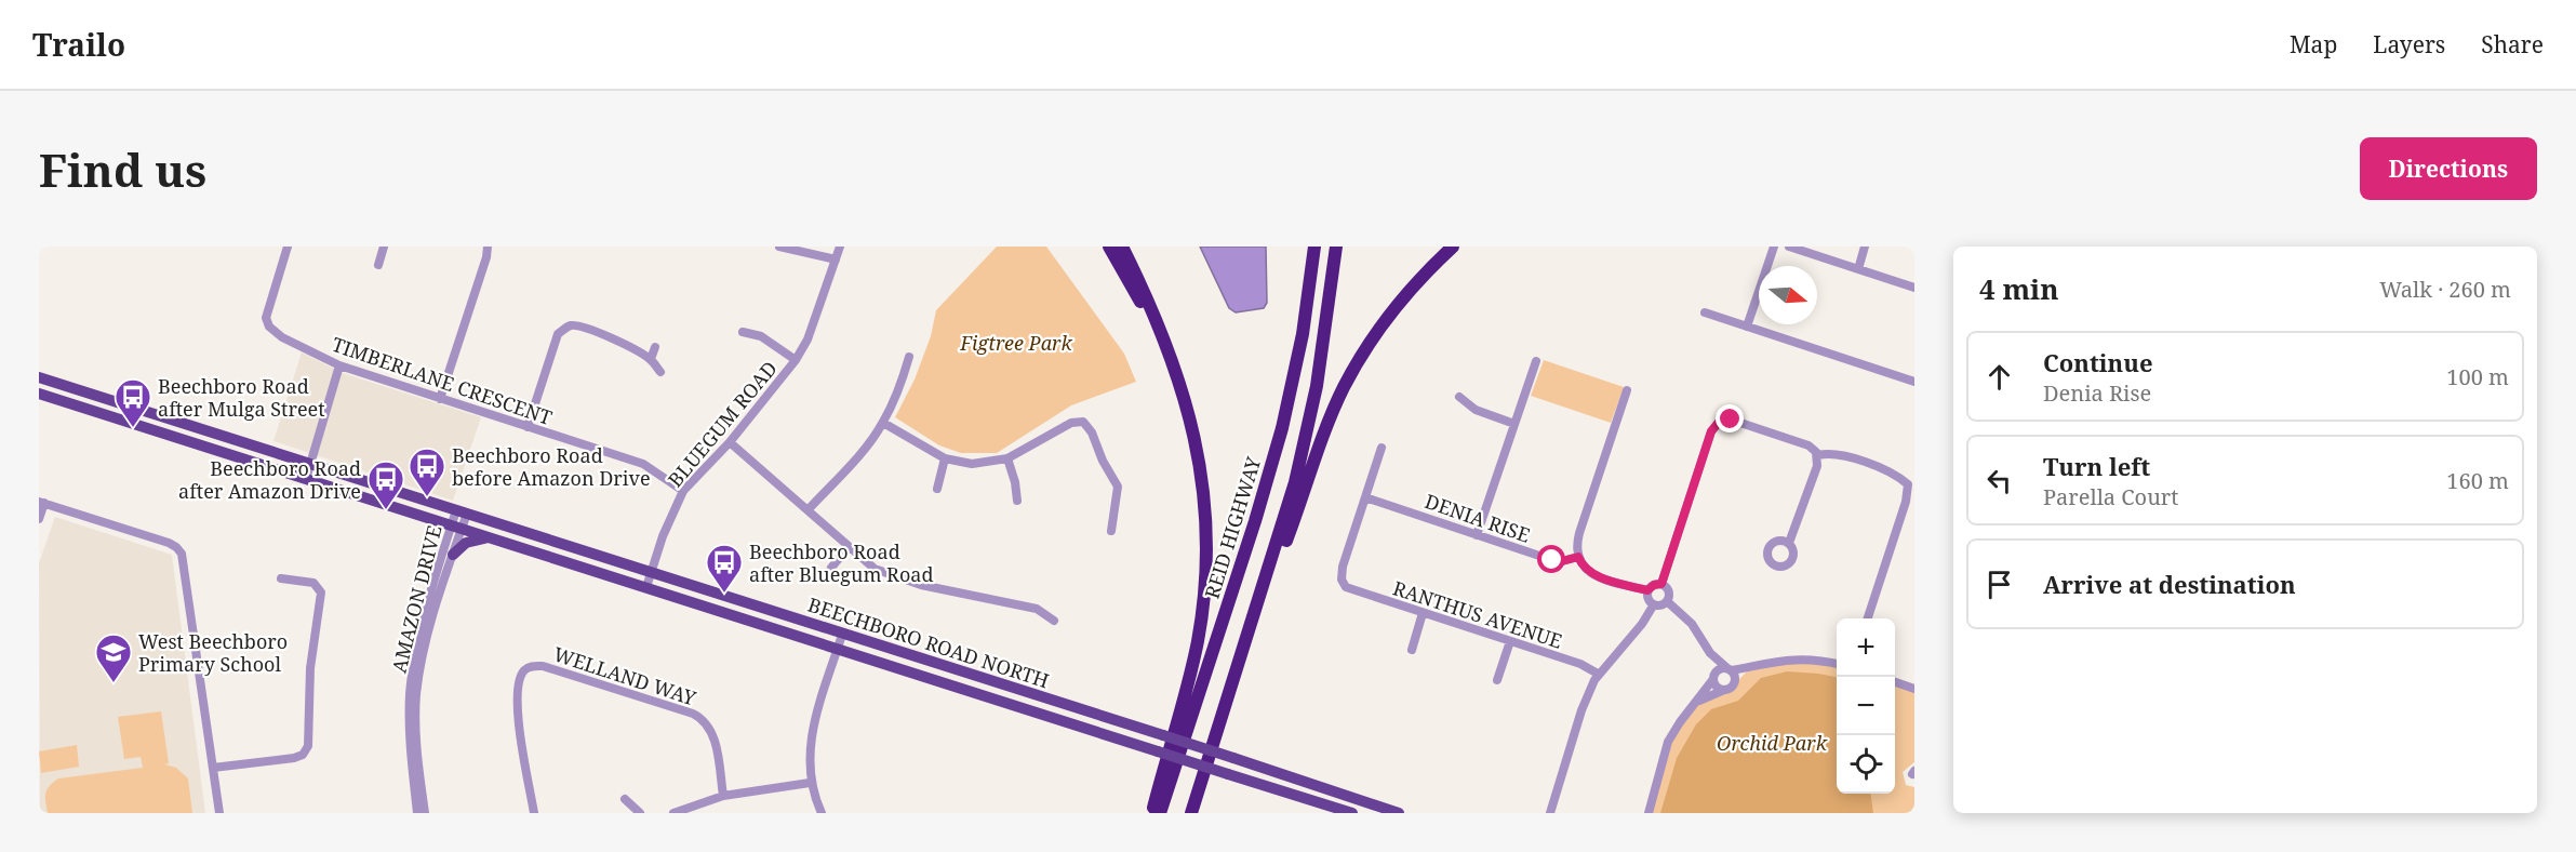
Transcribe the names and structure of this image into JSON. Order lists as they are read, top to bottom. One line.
{"streets":{"highway":["REID HIGHWAY"],"main road":["BEECHBORO ROAD NORTH"],"street":["TIMBERLANE CRESCENT","BLUEGUM ROAD","DENIA RISE","AMAZON DRIVE","RANTHUS AVENUE","WELLAND WAY"]},"crossings":[["TIMBERLANE CRESCENT","BLUEGUM ROAD"],["BLUEGUM ROAD","BEECHBORO ROAD NORTH"],["DENIA RISE","RANTHUS AVENUE"],["AMAZON DRIVE","BEECHBORO ROAD NORTH"]],"parks":["Figtree Park","Orchid Park"],"places":{"bus stop":["Beechboro Road after Mulga Street","Beechboro Road before Amazon Drive","Beechboro Road after Amazon Drive","Beechboro Road after Bluegum Road"],"school or university":["West Beechboro Primary School"]},"north":"right","page":{"header":"Trailo","nav":["Map","Layers","Share"],"buttons":"Directions","title":"Find us","heading":["4 min","Walk · 260 m"],"list":[["Continue","Denia Rise","100 m"],["Turn left","Parella Court","160 m"],"Arrive at destination"],"map_buttons":["+","−"]}}
